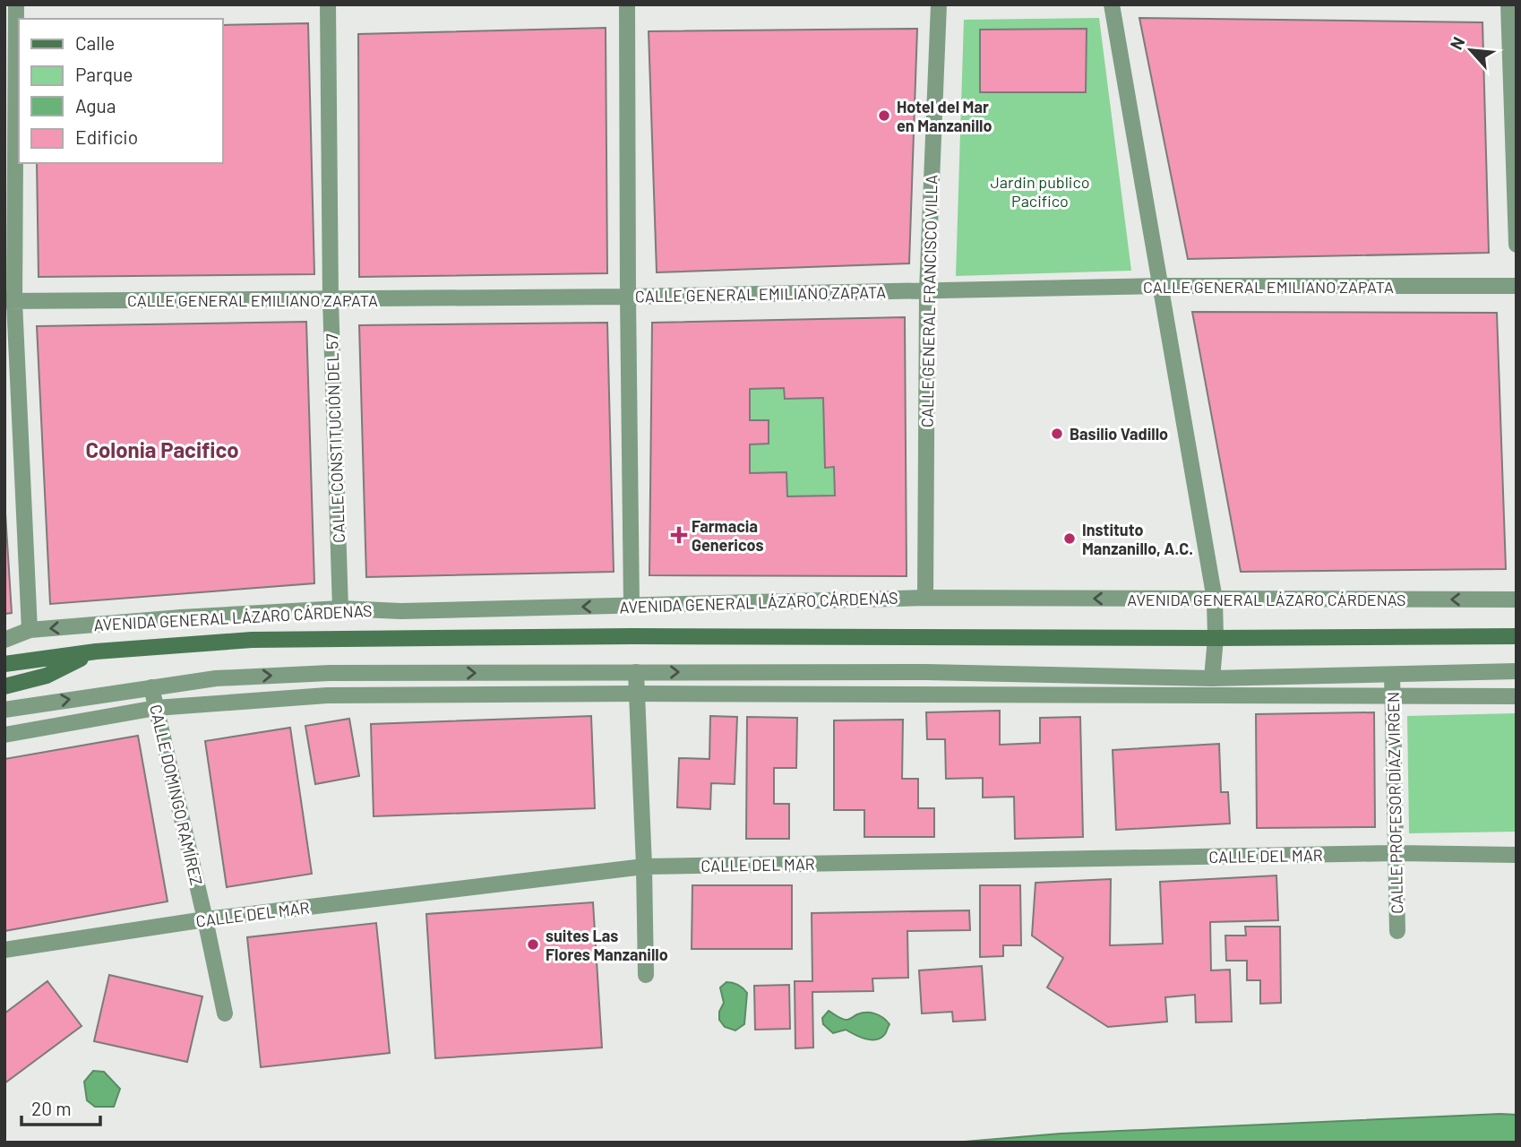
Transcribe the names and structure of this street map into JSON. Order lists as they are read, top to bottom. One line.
{"streets":{"main road":["AVENIDA GENERAL LÁZARO CÁRDENAS"],"street":["CALLE GENERAL EMILIANO ZAPATA","CALLE GENERAL FRANCISCO VILLA","CALLE CONSTITUCIÓN DEL 57","CALLE DOMINGO RAMÍREZ","CALLE PROFESOR DÍAZ VIRGEN","CALLE DEL MAR"]},"crossings":[["CALLE GENERAL EMILIANO ZAPATA","CALLE GENERAL FRANCISCO VILLA"],["CALLE GENERAL EMILIANO ZAPATA","CALLE CONSTITUCIÓN DEL 57"],["CALLE GENERAL FRANCISCO VILLA","AVENIDA GENERAL LÁZARO CÁRDENAS"],["CALLE CONSTITUCIÓN DEL 57","AVENIDA GENERAL LÁZARO CÁRDENAS"],["CALLE DOMINGO RAMÍREZ","CALLE DEL MAR"],["CALLE PROFESOR DÍAZ VIRGEN","CALLE DEL MAR"]],"districts":["Colonia Pacifico"],"parks":["Jardin publico Pacifico"],"places":{"other":["Hotel del Mar en Manzanillo","Basilio Vadillo","Instituto Manzanillo, A.C.","suites Las Flores Manzanillo"],"health":["Farmacia Genericos"]},"legend":["Calle","Parque","Agua","Edificio"],"scale_bar":"20 m","north":"top left"}
